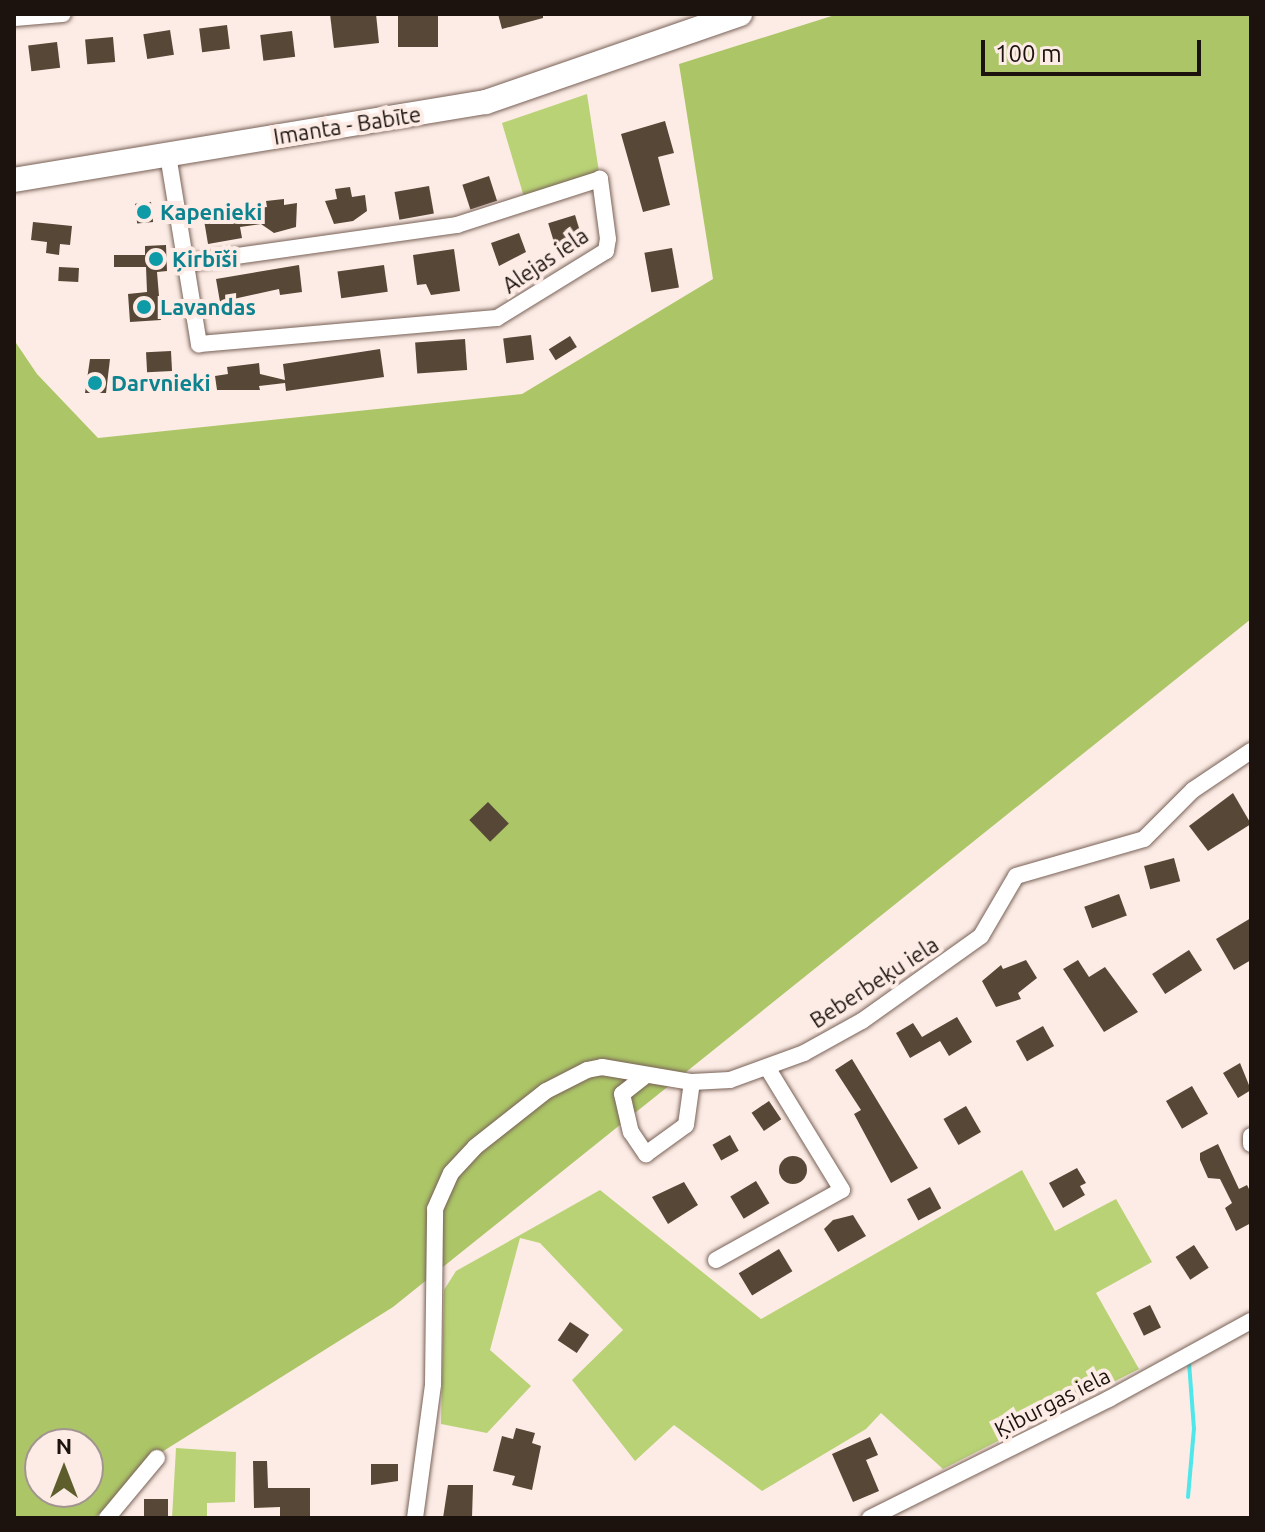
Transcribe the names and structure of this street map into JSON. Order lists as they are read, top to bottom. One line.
{"streets":{"main road":["Imanta - Babīte"],"street":["Alejas iela","Beberbeķu iela","Ķiburgas iela"]},"places":["Kapenieki","Ķirbīši","Lavandas","Darvnieki"],"scale_bar":"100 m","north":"top"}
